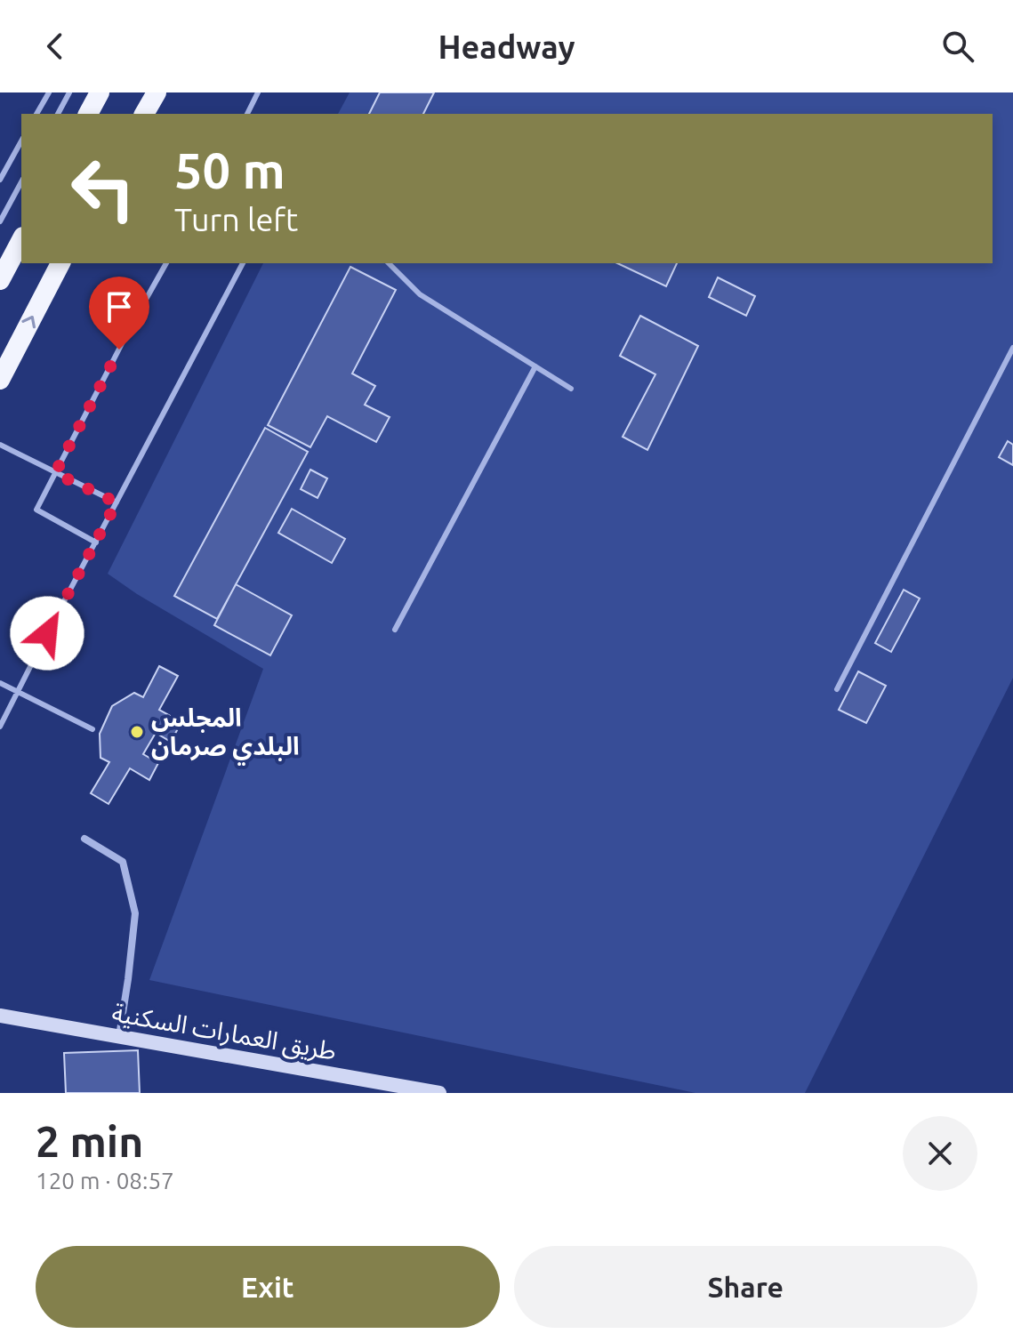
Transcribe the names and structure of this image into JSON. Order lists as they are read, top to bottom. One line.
{"streets":{"main road":["طريق العمارات السكنية"]},"places":["المجلس البلدي صرمان"],"page":{"header":"Headway","turn":["50 m","Turn left"],"heading":["2 min","120 m · 08:57"],"buttons":["Exit","Share"]}}
